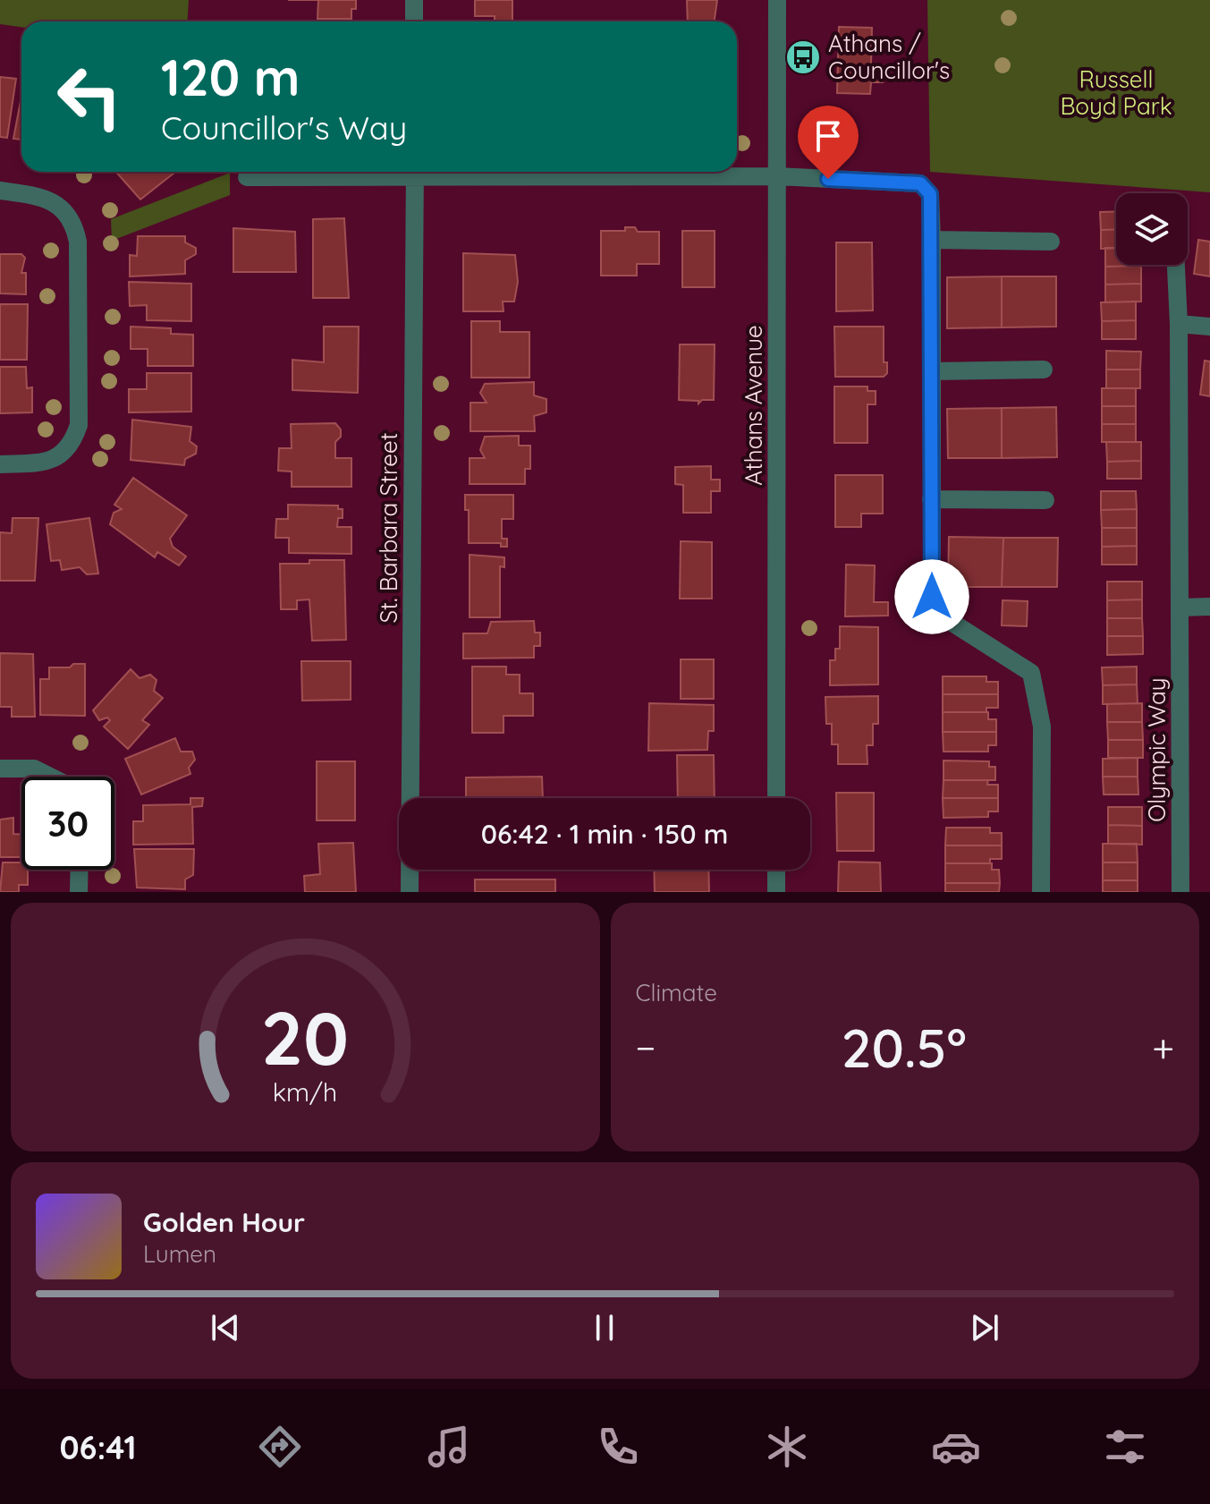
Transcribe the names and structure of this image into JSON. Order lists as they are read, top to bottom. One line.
{"streets":{"street":["Athans Avenue","St. Barbara Street","Olympic Way"]},"parks":["Russell Boyd Park"],"places":{"bus stop":["Athans / Councillor's"]},"page":{"turn":["120 m","Councillor's Way"],"limit":"30","trip":"06:42 · 1 min · 150 m","tile":"Climate","heat":["−","20.5°","+"],"song":["Golden Hour","Lumen"],"tabs":"06:41","gauge":["20","km/h"]}}
